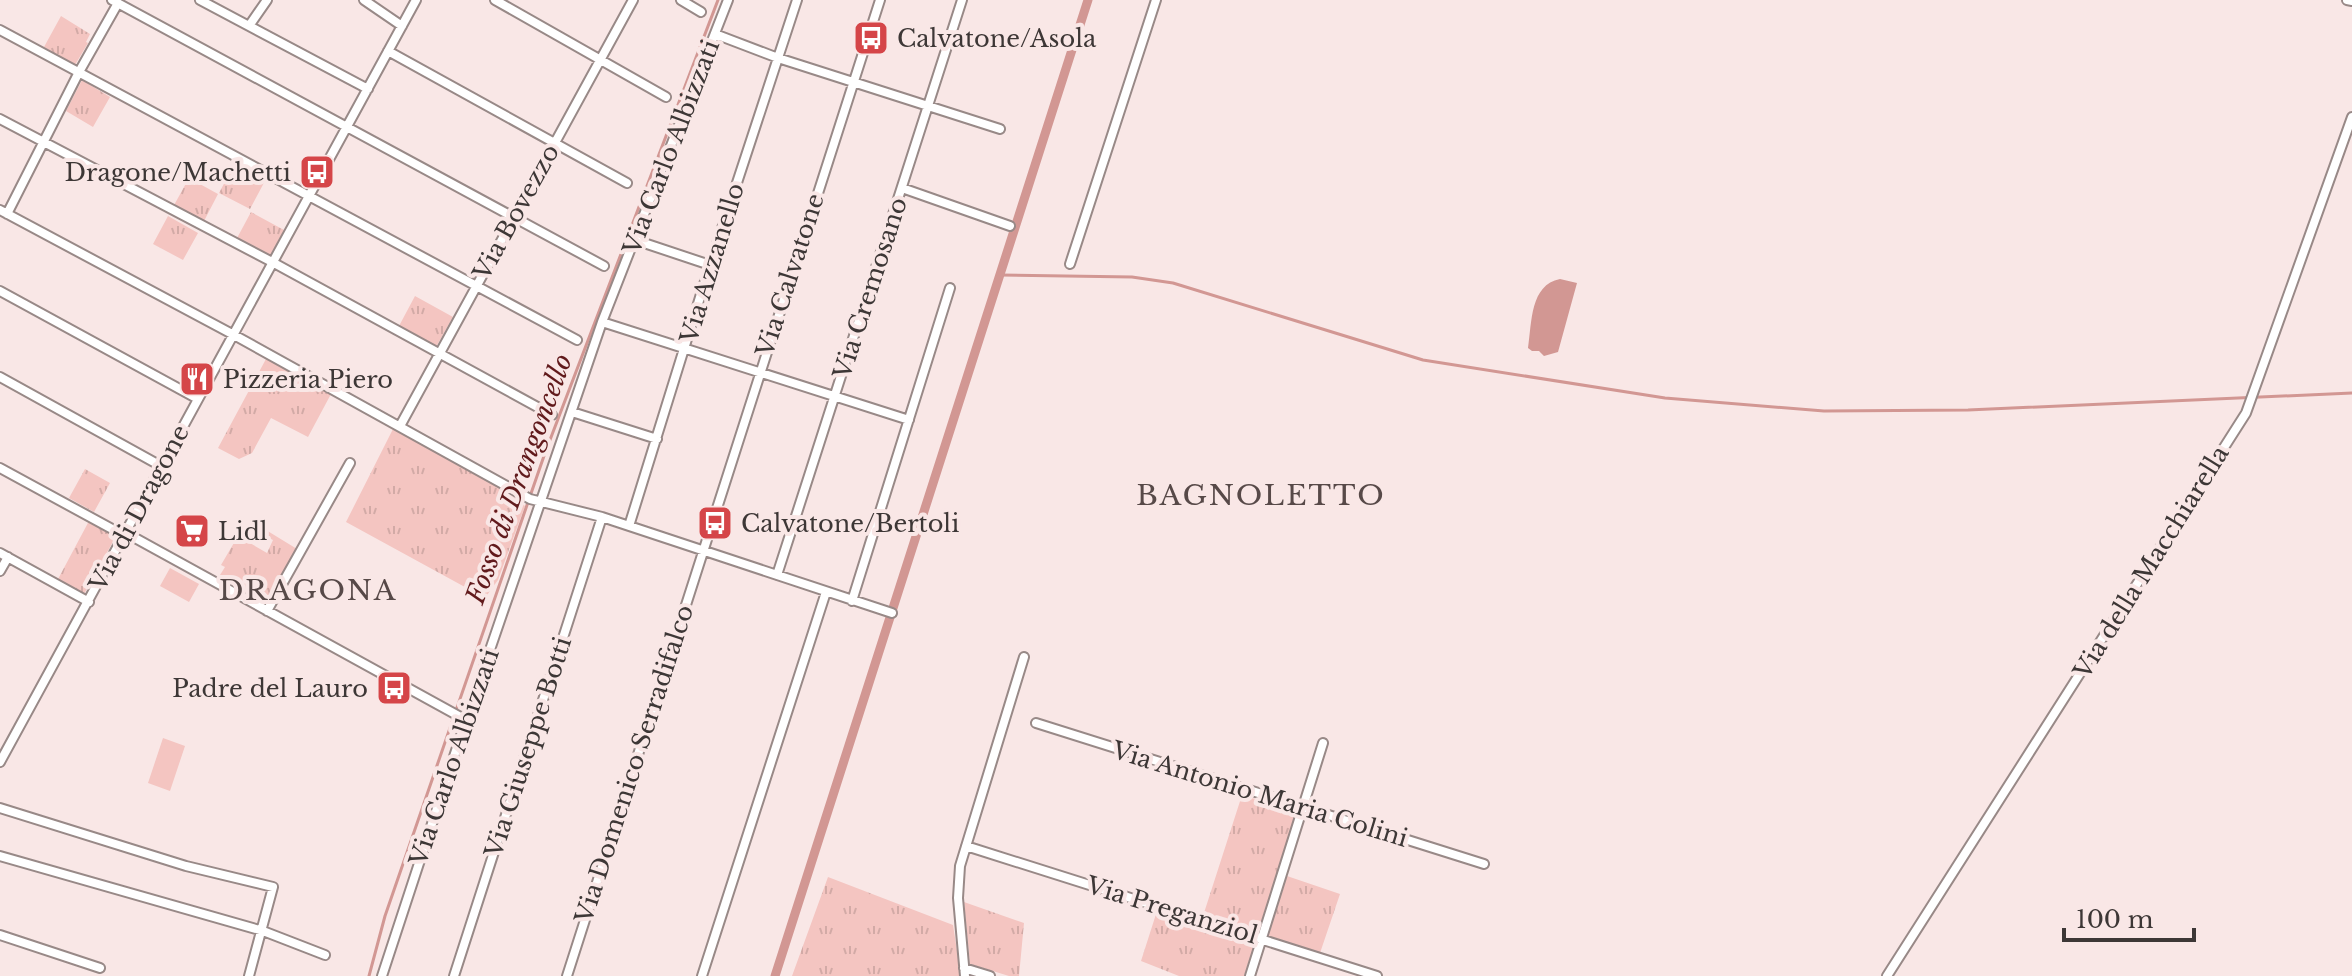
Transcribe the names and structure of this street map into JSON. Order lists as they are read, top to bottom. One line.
{"streets":{"street":["Via Carlo Albizzati","Via Bovezzo","Via Azzanello","Via Calvatone","Via Cremosano","Via di Dragone","Via della Macchiarella","Via Giuseppe Botti","Via Domenico Serradifalco","Via Antonio Maria Colini","Via Preganziol"]},"crossings":[["Via Calvatone","Via Domenico Serradifalco"]],"districts":["BAGNOLETTO","DRAGONA"],"water":["Fosso di Drangoncello"],"places":{"bus stop":["Calvatone/Asola","Dragone/Machetti","Calvatone/Bertoli","Padre del Lauro"],"restaurant":["Pizzeria Piero"],"supermarket":["Lidl"]},"scale_bar":"100 m"}
